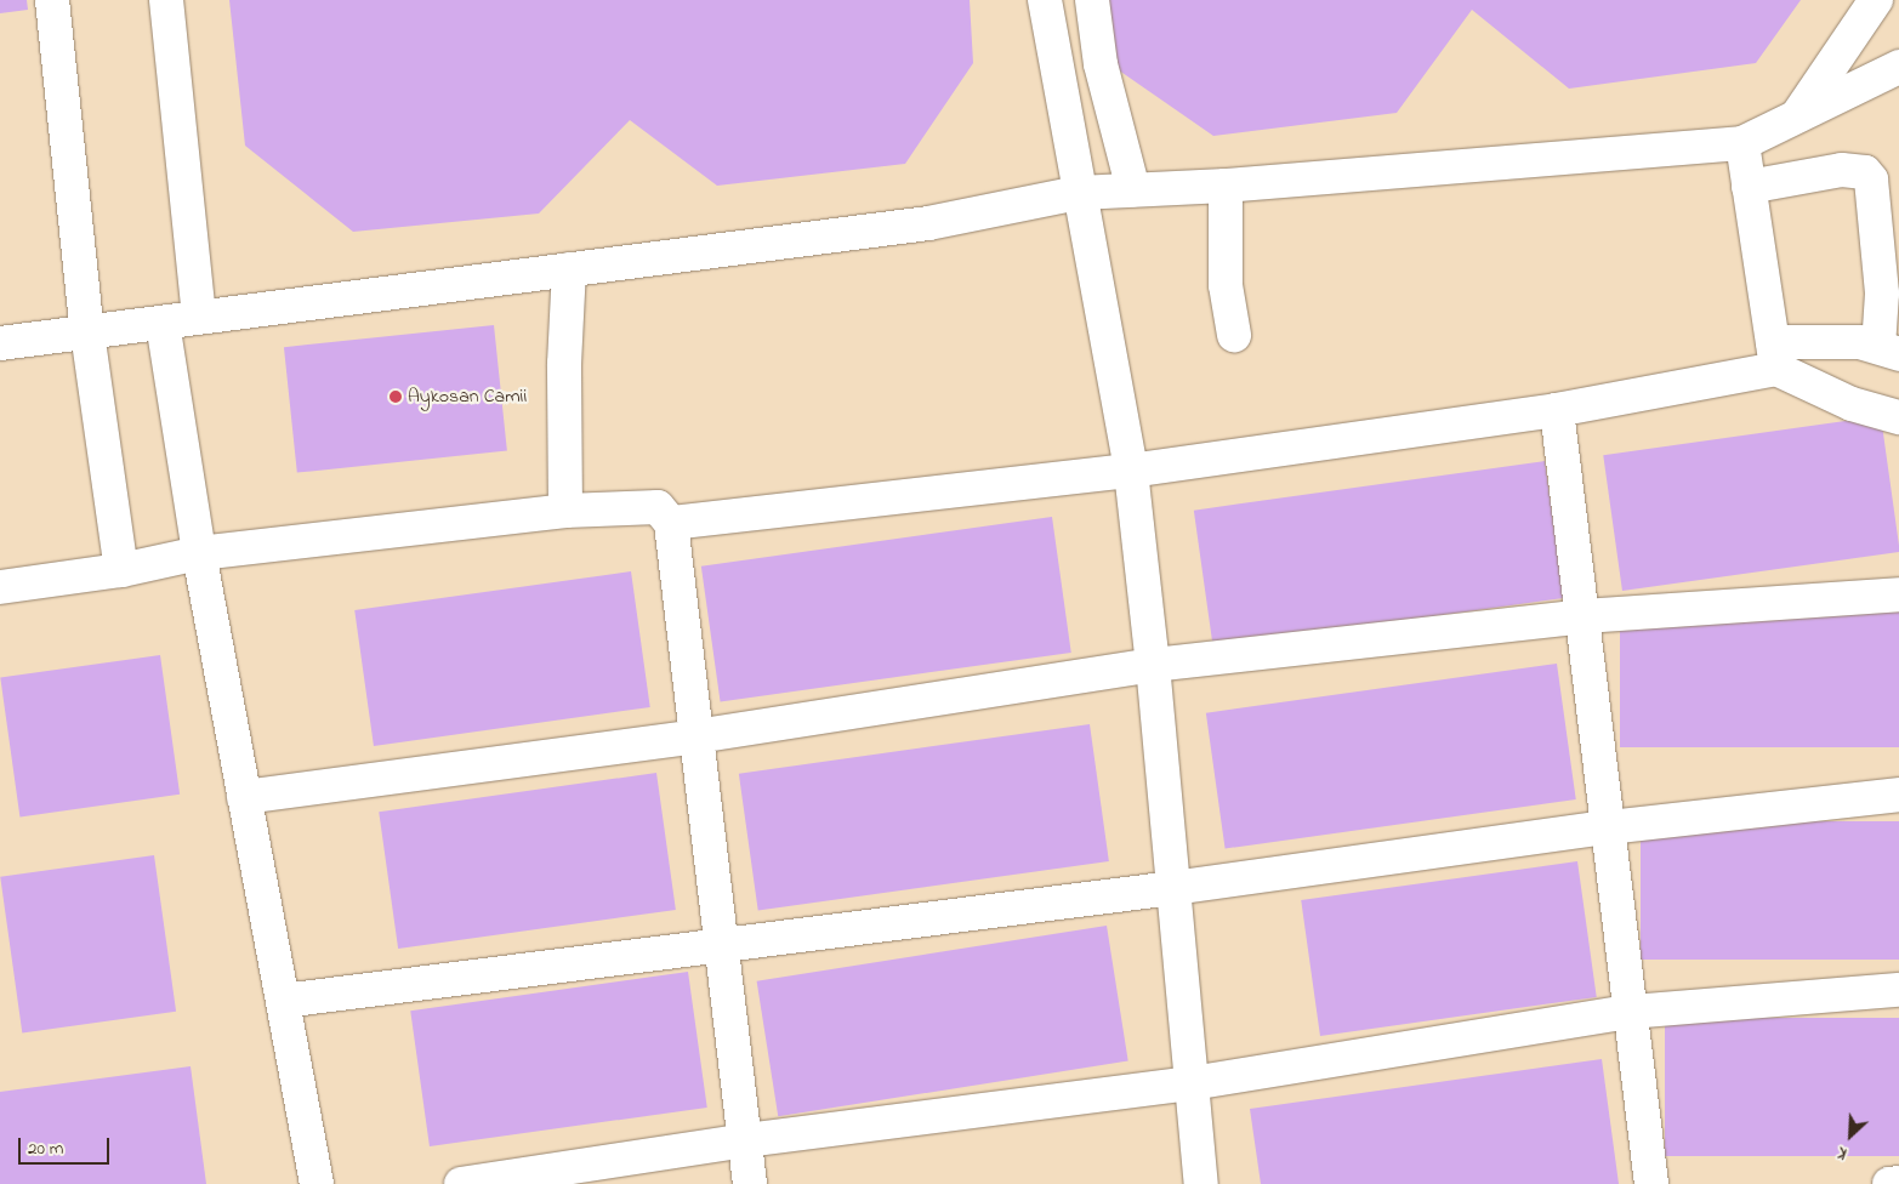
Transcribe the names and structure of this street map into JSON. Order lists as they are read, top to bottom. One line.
{"places":["Aykosan Camii"],"scale_bar":"20 m","north":"bottom left"}
